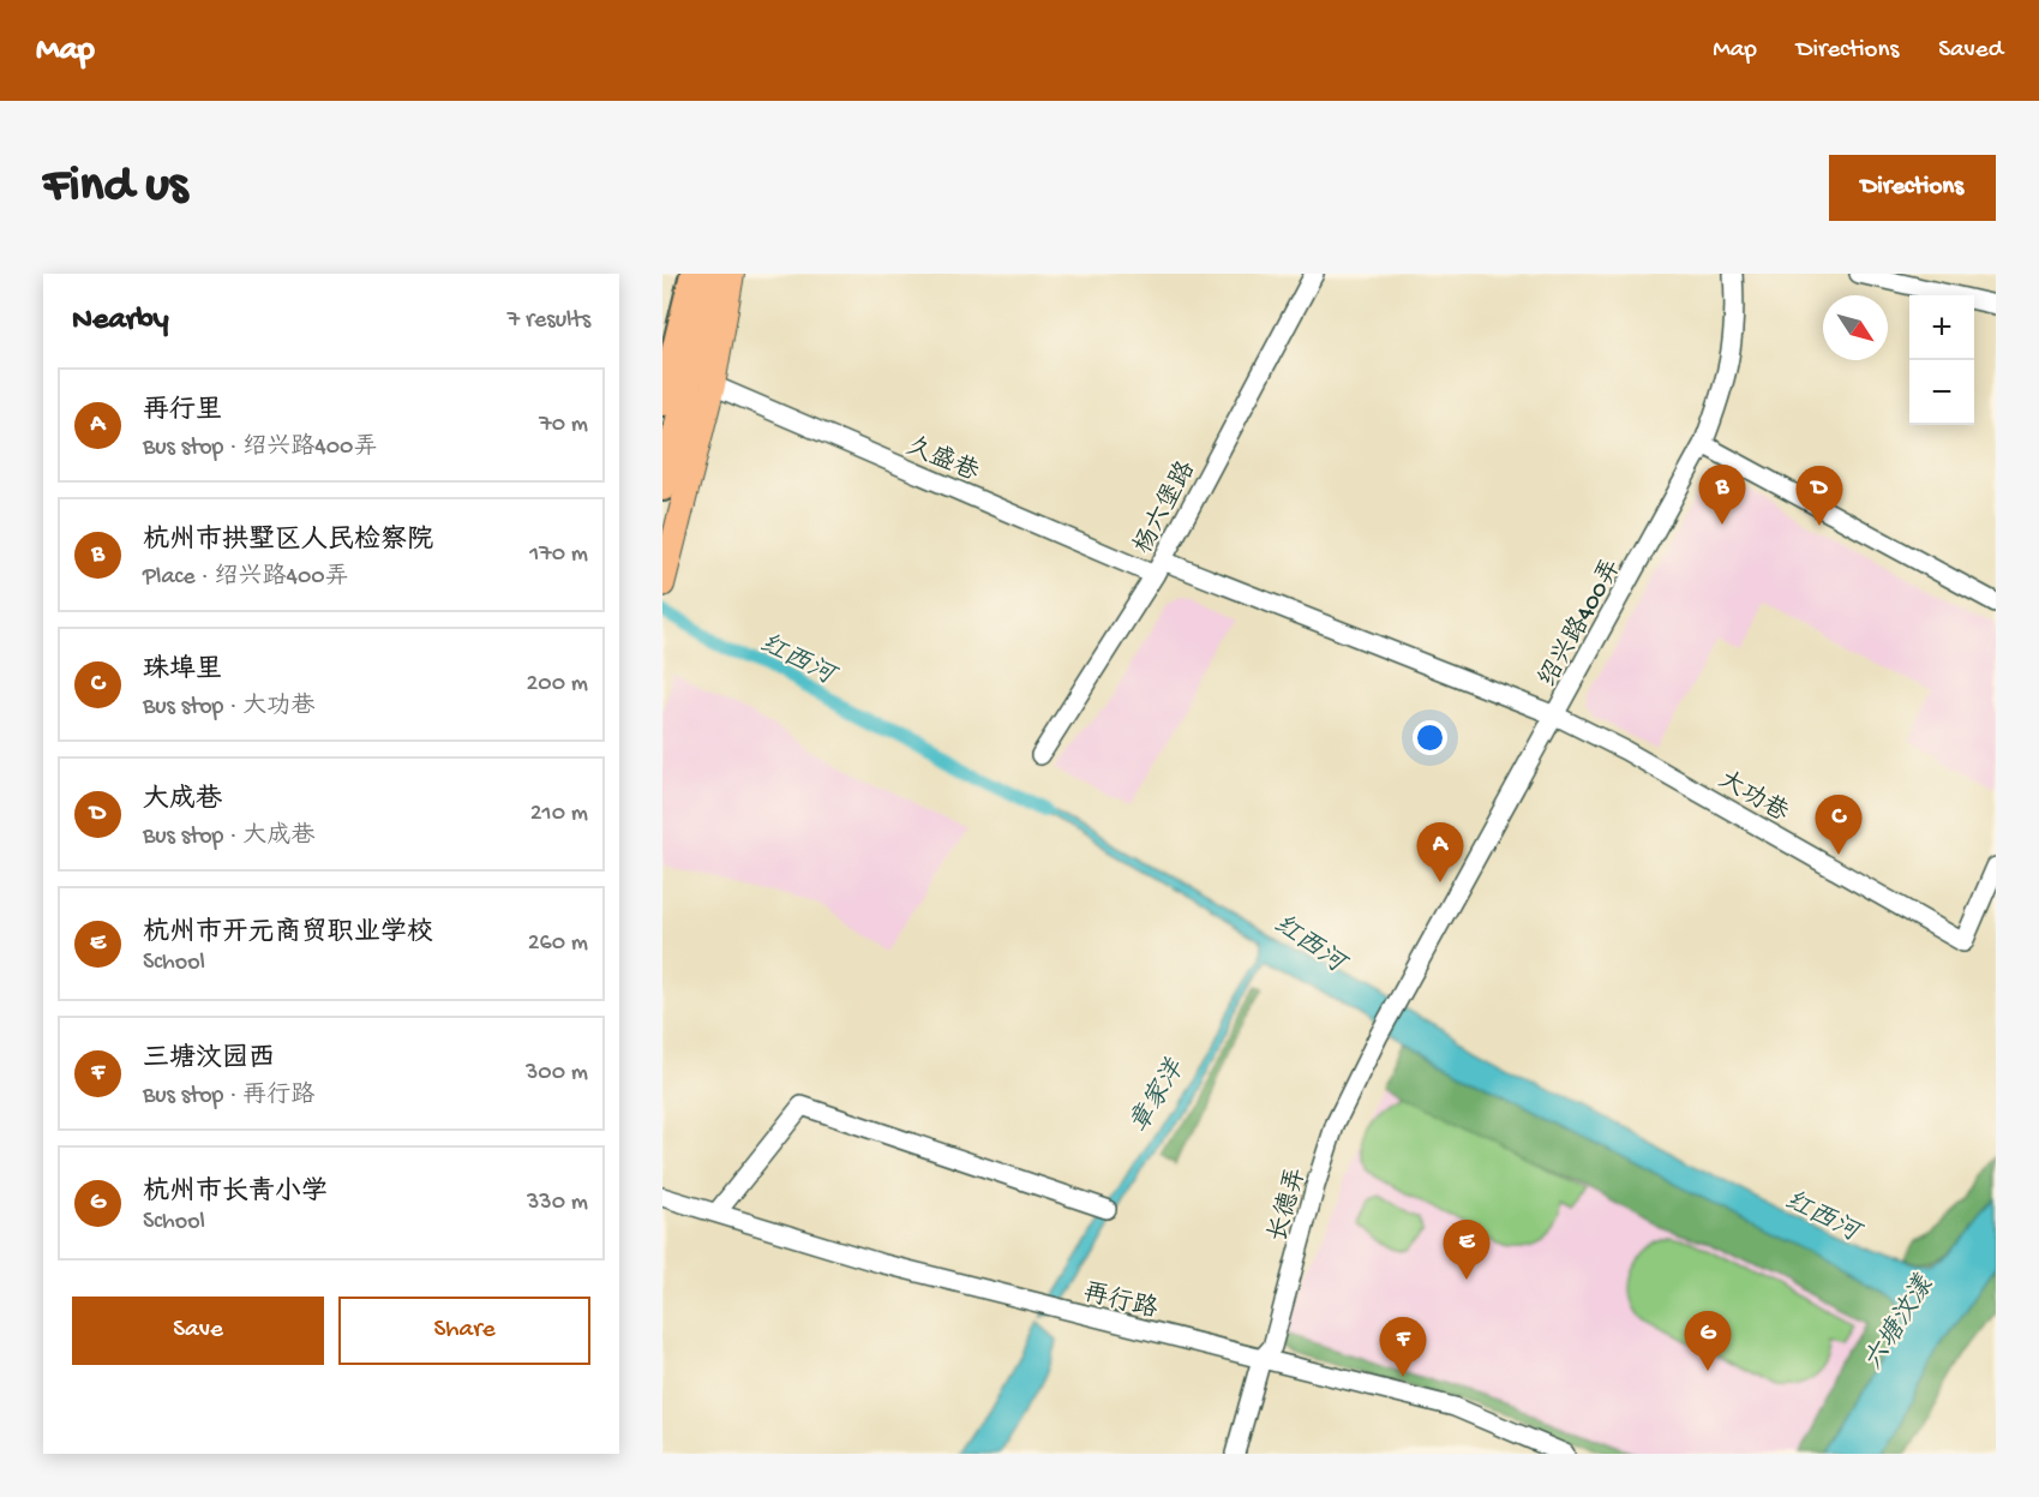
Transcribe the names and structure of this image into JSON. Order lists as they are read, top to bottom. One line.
{"streets":{"street":["久盛巷","杨六堡路","绍兴路400弄","大功巷","长德弄","再行路"]},"crossings":[["久盛巷","杨六堡路"],["久盛巷","绍兴路400弄"],["久盛巷","大功巷"],["绍兴路400弄","大功巷"],["绍兴路400弄","长德弄"],["长德弄","再行路"]],"water":["红西河","章家洋","六塘汶漾"],"north":"bottom right","page":{"header":"Map","nav":["Map","Directions","Saved"],"buttons":["Directions",["Save","Share"]],"title":"Find us","heading":["Nearby","7 results"],"map_buttons":["+","−"],"list":[{"mark":"A","name":"再行里","note":"Bus stop · 绍兴路400弄","value":"70 m"},{"mark":"B","name":"杭州市拱墅区人民检察院","note":"Place · 绍兴路400弄","value":"170 m"},{"mark":"C","name":"珠埠里","note":"Bus stop · 大功巷","value":"200 m"},{"mark":"D","name":"大成巷","note":"Bus stop · 大成巷","value":"210 m"},{"mark":"E","name":"杭州市开元商贸职业学校","note":"School","value":"260 m"},{"mark":"F","name":"三塘汶园西","note":"Bus stop · 再行路","value":"300 m"},{"mark":"G","name":"杭州市长青小学","note":"School","value":"330 m"}],"pins":["B","D","C","A","E","G","F"]}}
